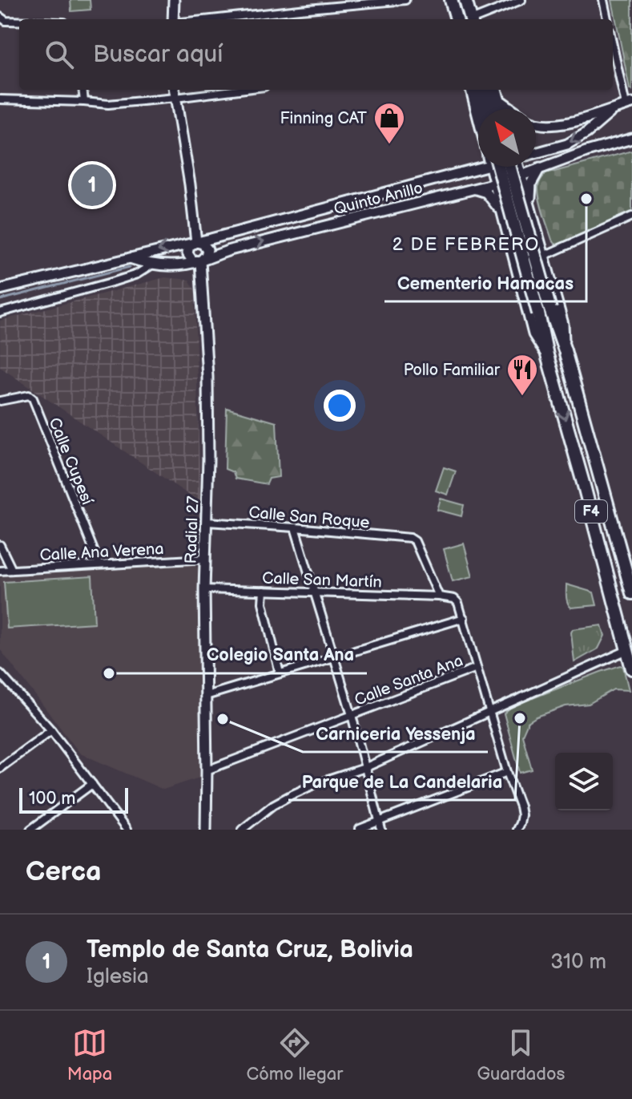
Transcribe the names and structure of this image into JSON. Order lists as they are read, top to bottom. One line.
{"streets":{"highway":["F4"],"street":["Quinto Anillo","Calle Cupesí","Calle San Roque","Radial 27","Calle Ana Verena","Calle San Martín","Calle Santa Ana"]},"crossings":[["Quinto Anillo","Radial 27"],["Calle Cupesí","Calle Ana Verena"],["Calle San Roque","Radial 27"],["Calle San Roque","Calle San Martín"],["Radial 27","Calle Ana Verena"],["Radial 27","Calle San Martín"],["Radial 27","Calle Santa Ana"]],"districts":["2 DE FEBRERO"],"places":{"shop":["Finning CAT"],"other":["Cementerio Hamacas","Colegio Santa Ana","Parque de La Candelaria","Carniceria Yessenja"],"restaurant":["Pollo Familiar"]},"scale_bar":"100 m","north":"top left","page":{"search":"Buscar aquí","pins":"1","scale":"100 m","heading":"Cerca","list":[{"mark":"1","name":"Templo de Santa Cruz, Bolivia","note":"Iglesia","value":"310 m"}],"nav":["Mapa","Cómo llegar","Guardados"]}}
